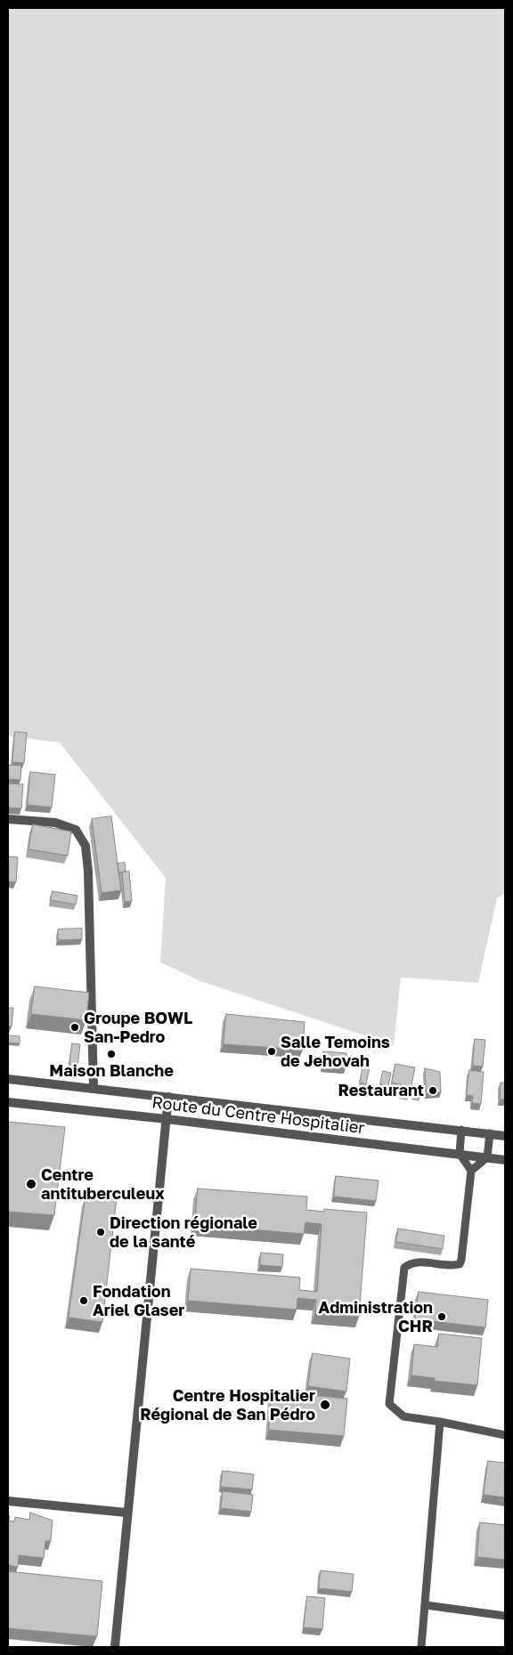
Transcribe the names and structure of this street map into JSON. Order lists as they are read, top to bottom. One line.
{"streets":{"street":["Route du Centre Hospitalier"]},"places":["Groupe BOWL San-Pedro","Salle Temoins de Jehovah","Maison Blanche","Restaurant","Centre antituberculeux","Direction régionale de la santé","Fondation Ariel Glaser","Administration CHR","Centre Hospitalier Régional de San Pédro"]}
